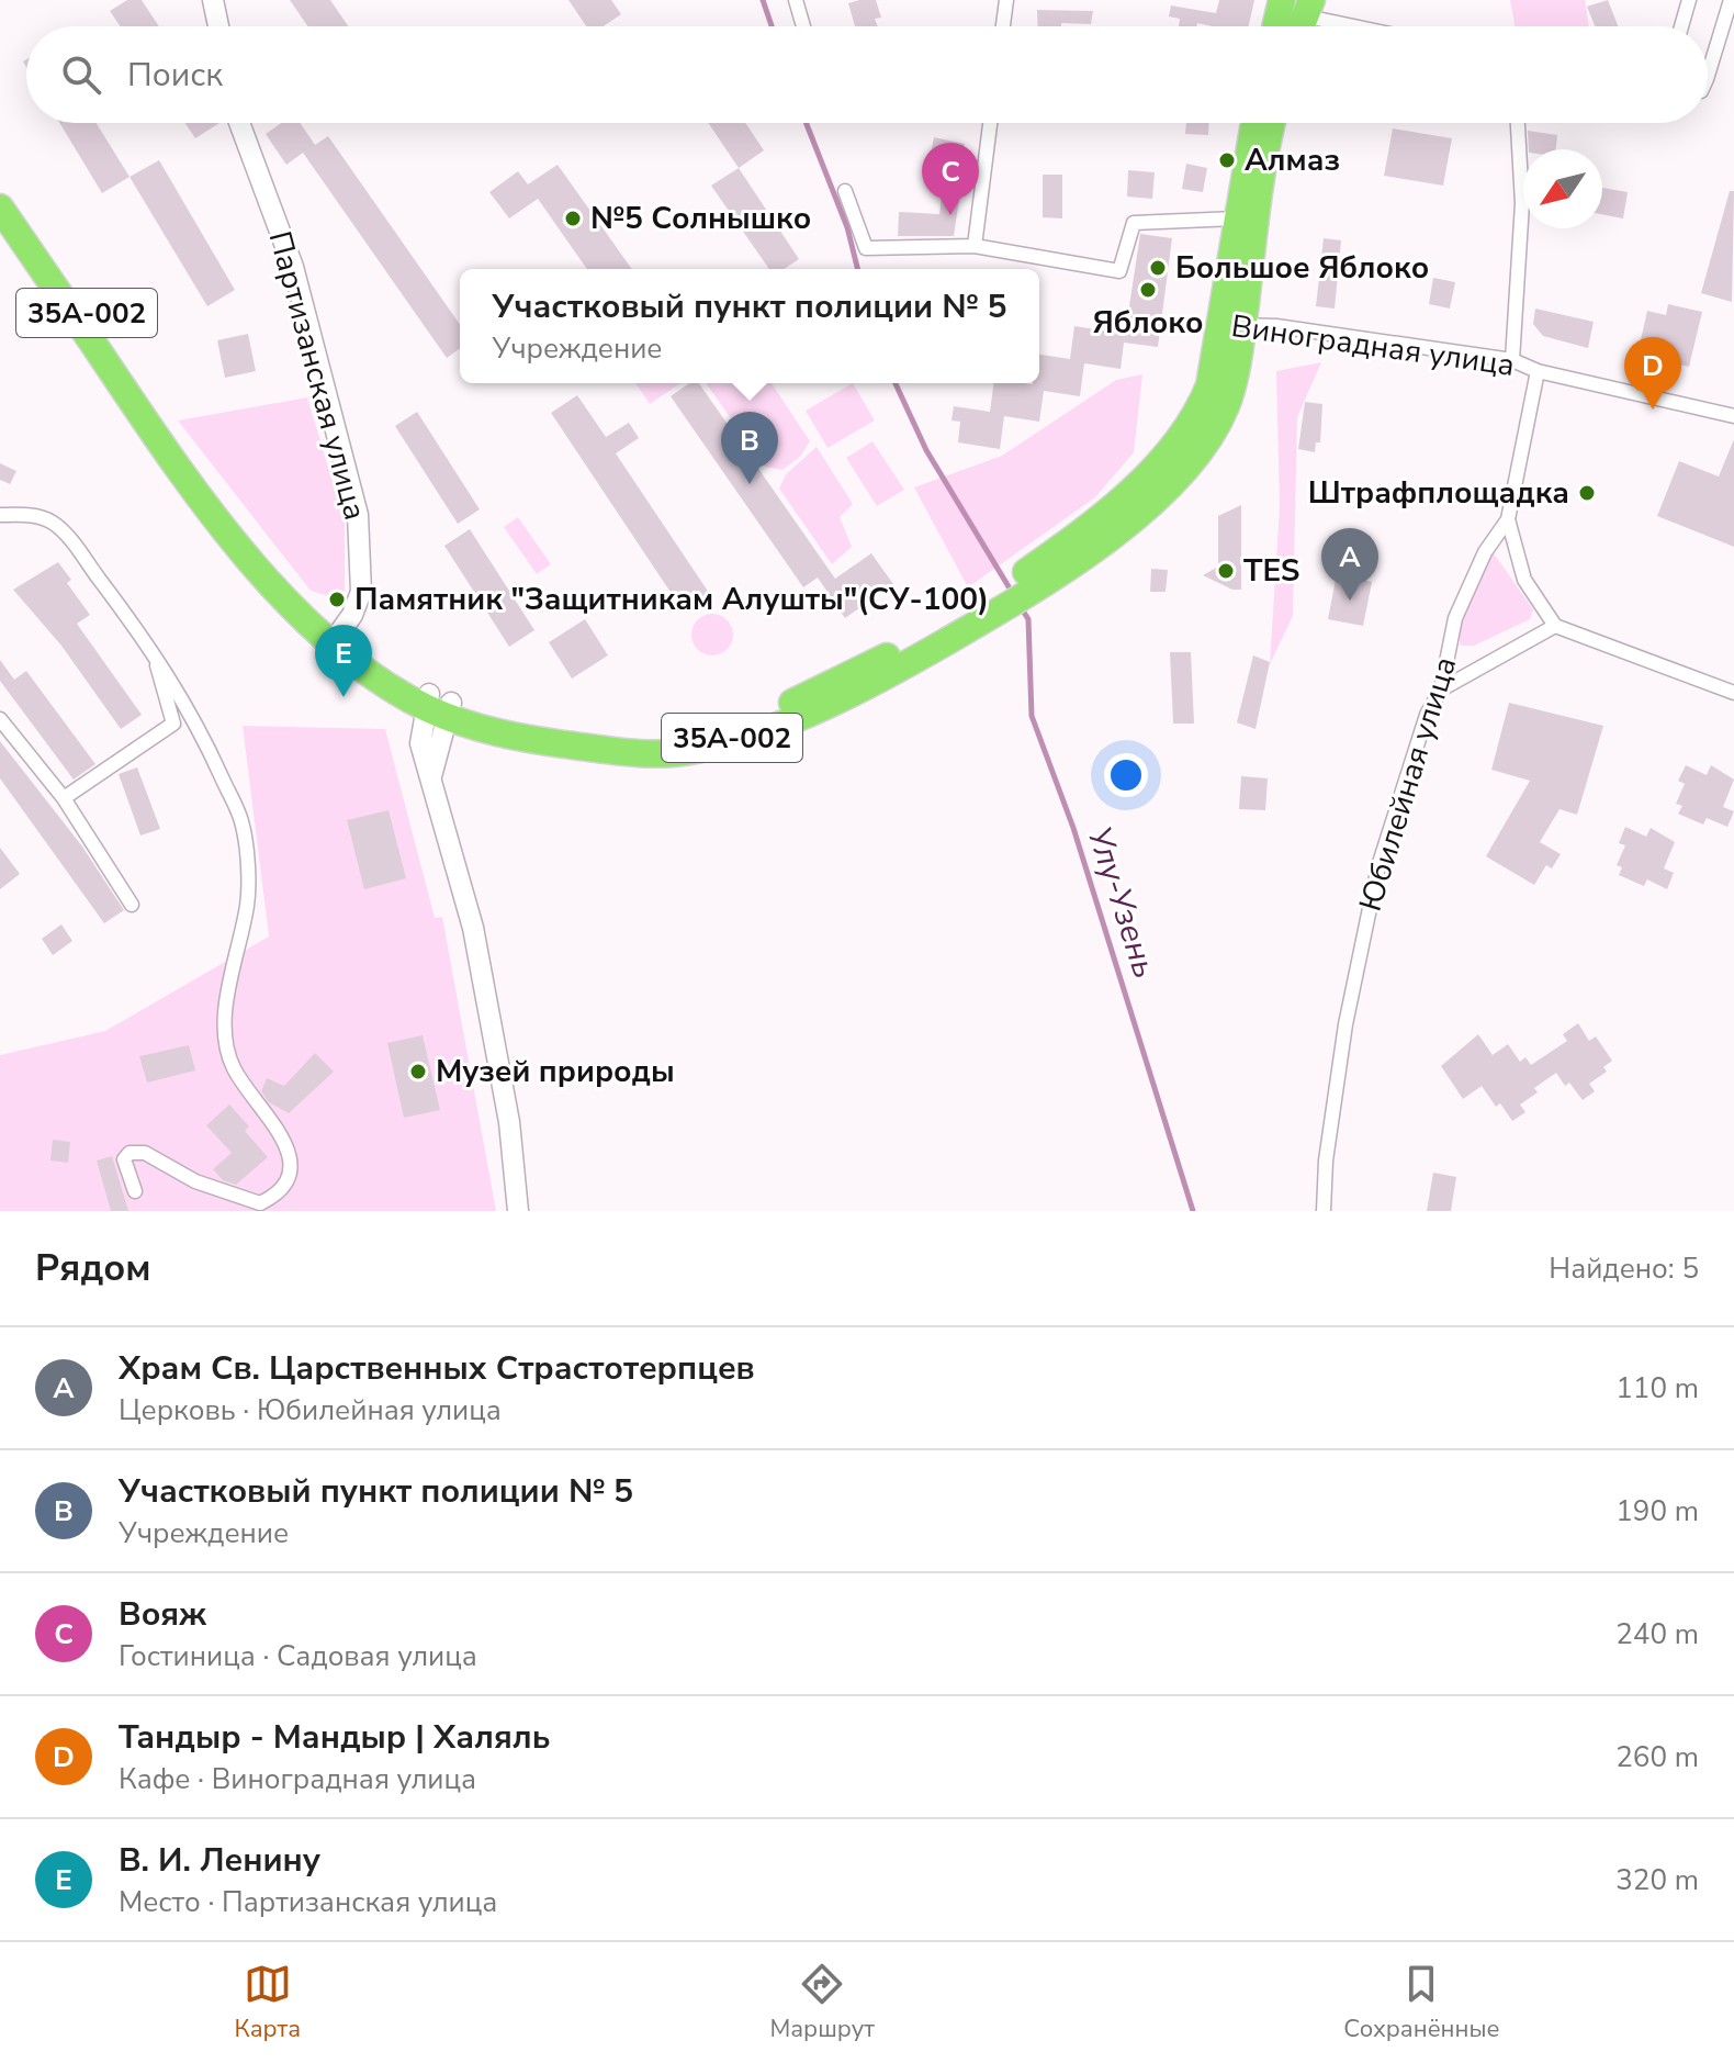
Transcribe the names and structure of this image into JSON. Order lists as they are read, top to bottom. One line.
{"streets":{"highway":["35А-002"],"street":["Виноградная улица","Партизанская улица","Юбилейная улица"]},"crossings":[["35А-002","Виноградная улица"],["35А-002","Партизанская улица"],["Виноградная улица","Юбилейная улица"]],"water":["Улу-Узень"],"places":["Алмаз","№5 Солнышко","Большое Яблоко","Яблоко","Штрафплощадка","TES","Памятник \"Защитникам Алушты\"(СУ-100)","Музей природы"],"north":"bottom left","page":{"search":"Поиск","pins":["C","D","B","A","E"],"popup":["Участковый пункт полиции № 5","Учреждение"],"heading":["Рядом","Найдено: 5"],"list":[{"mark":"A","name":"Храм Св. Царственных Страстотерпцев","note":"Церковь · Юбилейная улица","value":"110 m"},{"mark":"B","name":"Участковый пункт полиции № 5","note":"Учреждение","value":"190 m"},{"mark":"C","name":"Вояж","note":"Гостиница · Садовая улица","value":"240 m"},{"mark":"D","name":"Тандыр - Мандыр | Халяль","note":"Кафе · Виноградная улица","value":"260 m"},{"mark":"E","name":"В. И. Ленину","note":"Место · Партизанская улица","value":"320 m"}],"nav":["Карта","Маршрут","Сохранённые"]}}
